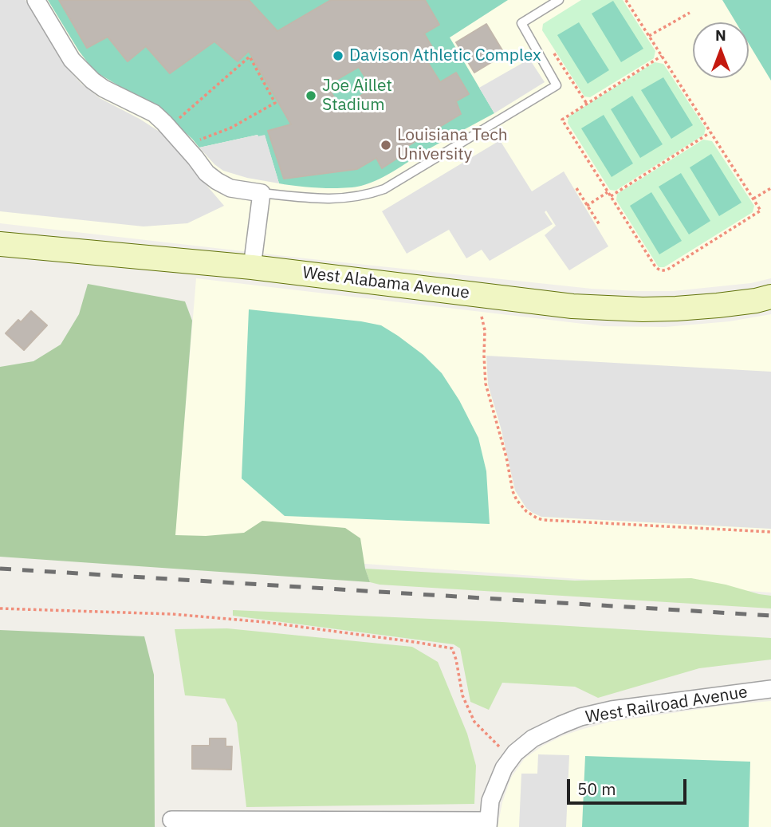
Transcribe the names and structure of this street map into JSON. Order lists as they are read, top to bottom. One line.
{"streets":{"main road":["West Alabama Avenue"],"street":["West Railroad Avenue"]},"places":["Davison Athletic Complex","Joe Aillet Stadium","Louisiana Tech University"],"scale_bar":"50 m","north":"top"}
